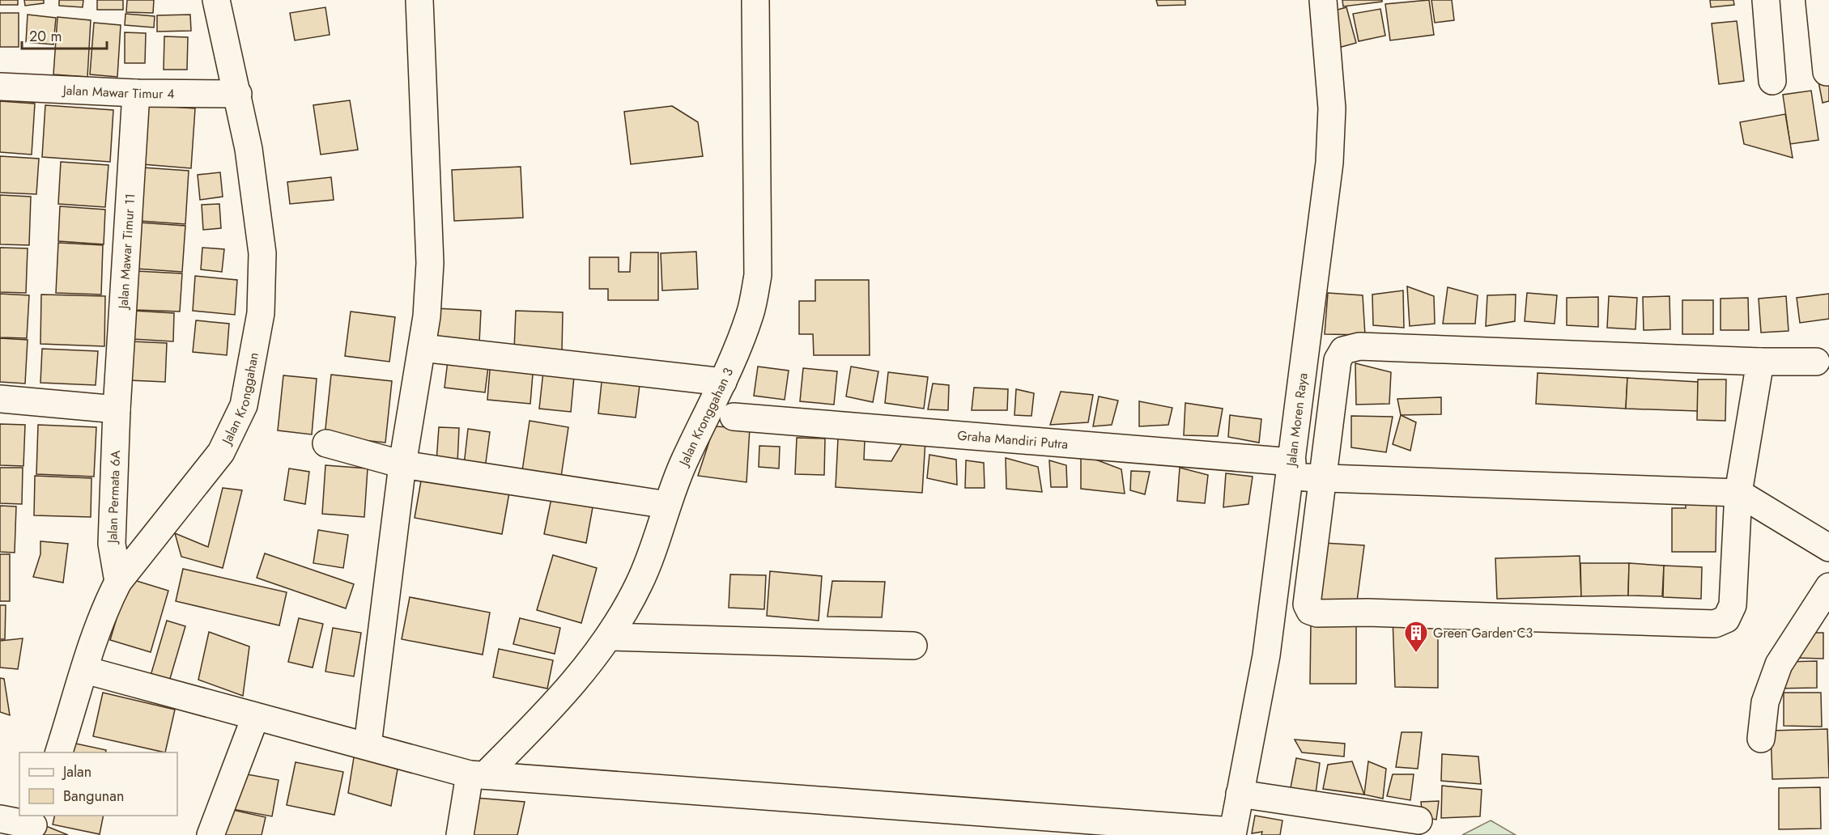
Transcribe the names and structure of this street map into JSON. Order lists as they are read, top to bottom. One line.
{"streets":{"street":["Jalan Mawar Timur 4","Jalan Mawar Timur 11","Jalan Kronggahan","Jalan Kronggahan 3","Jalan Moren Raya","Graha Mandiri Putra","Jalan Permata 6A"]},"crossings":[["Jalan Mawar Timur 4","Jalan Mawar Timur 11"],["Jalan Mawar Timur 4","Jalan Kronggahan"],["Jalan Mawar Timur 11","Jalan Permata 6A"],["Jalan Kronggahan","Jalan Permata 6A"],["Jalan Moren Raya","Graha Mandiri Putra"]],"places":{"building":["Green Garden C3"]},"legend":["Jalan","Bangunan"],"scale_bar":"20 m"}
